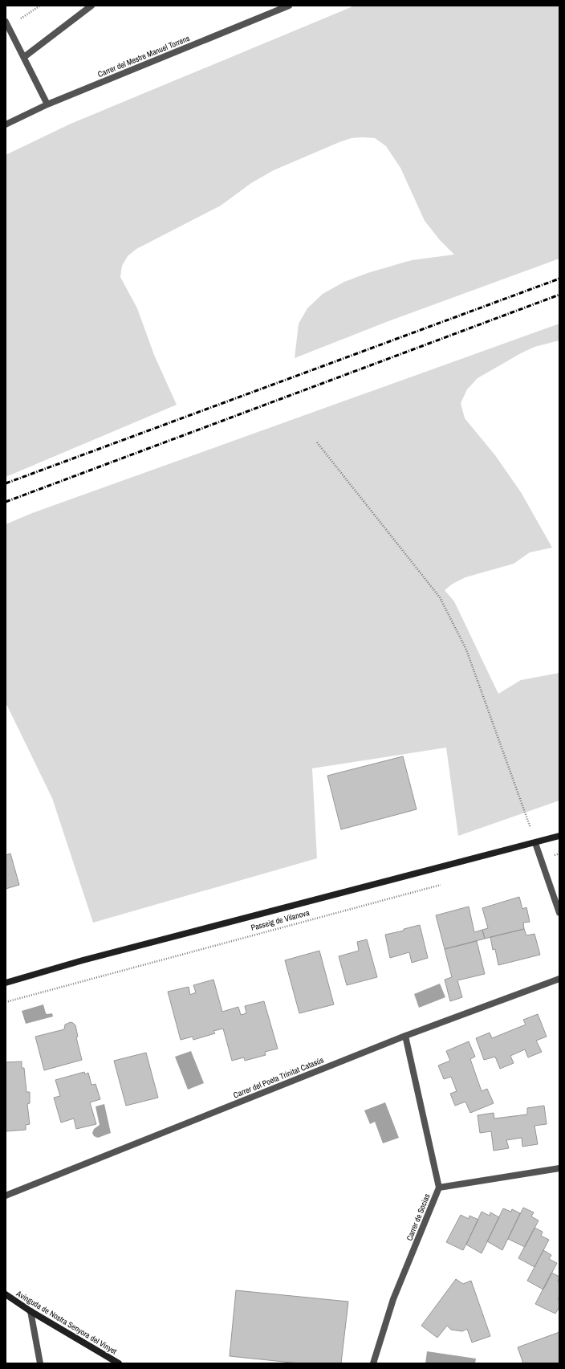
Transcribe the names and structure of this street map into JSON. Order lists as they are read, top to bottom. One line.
{"streets":{"street":["Carrer del Mestre Manuel Torrens","Passeig de Vilanova","Carrer del Poeta Trinitat Catasús","Carrer de Socias","Avinguda de Nostra Senyora del Vinyet"]},"crossings":[["Carrer del Poeta Trinitat Catasús","Carrer de Socias"]]}
